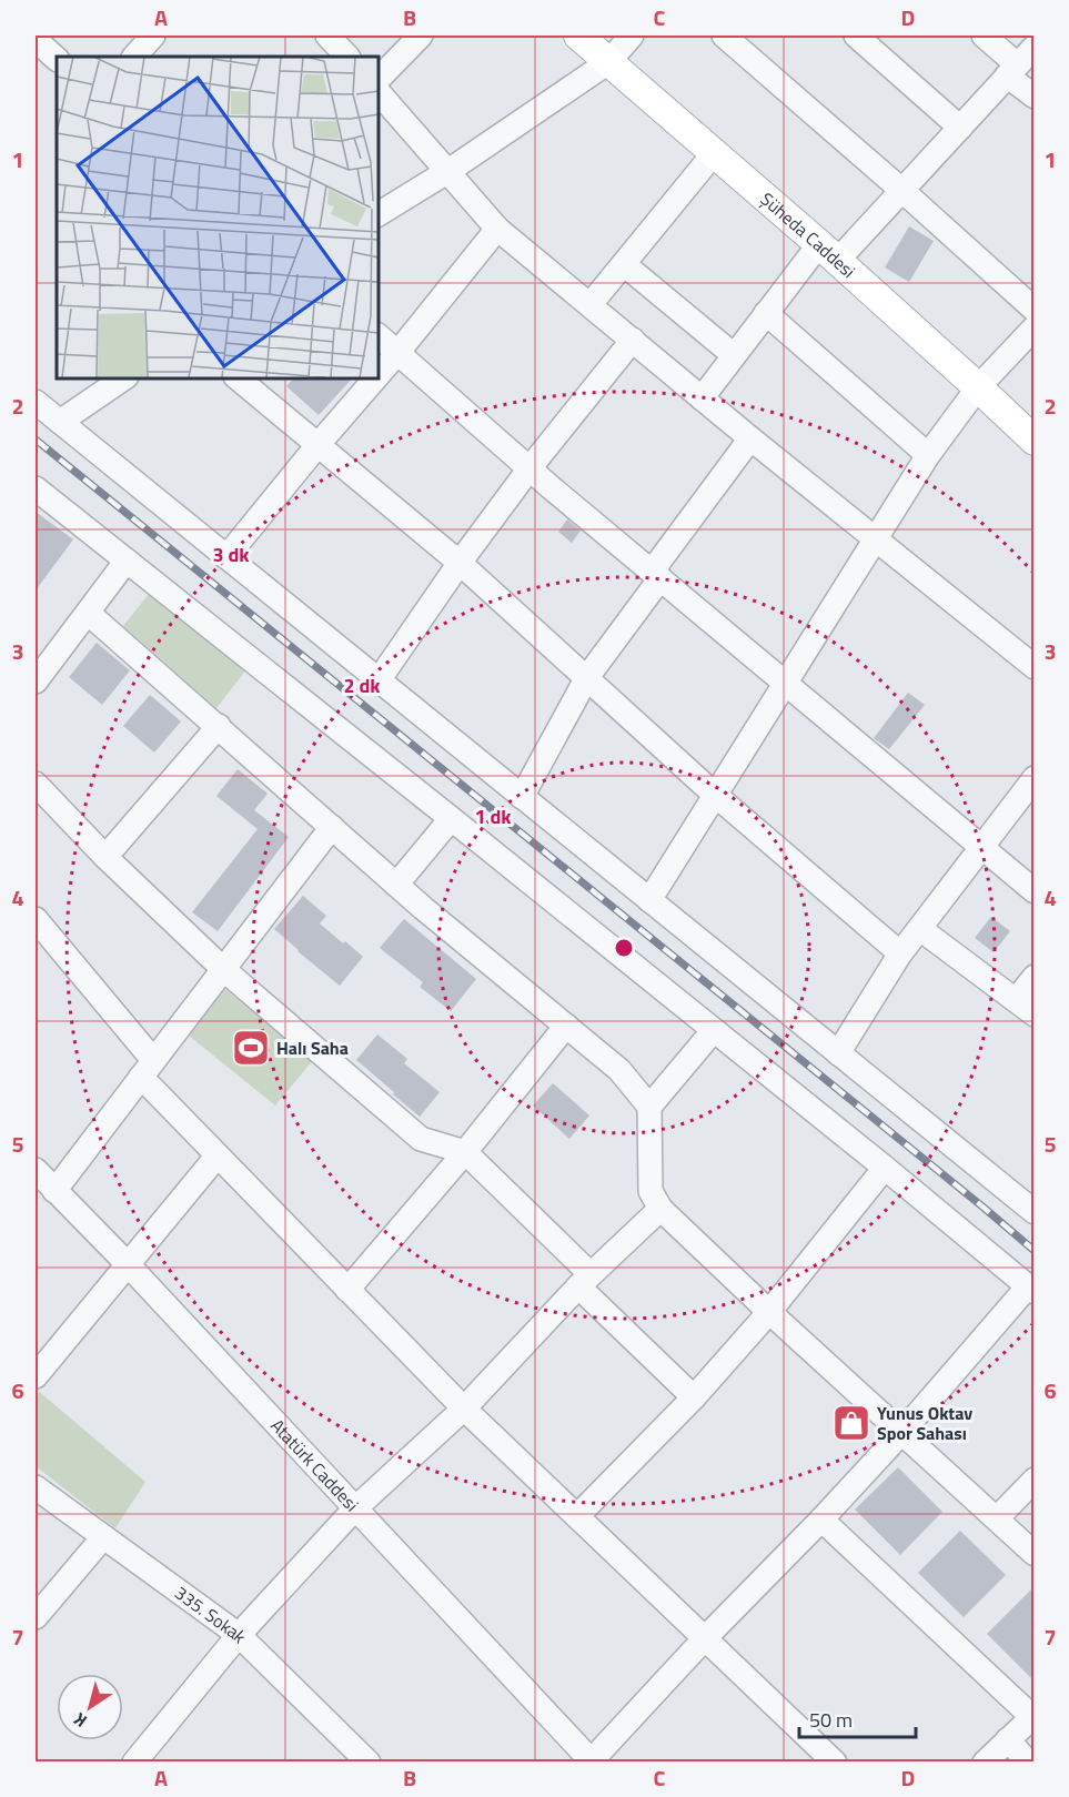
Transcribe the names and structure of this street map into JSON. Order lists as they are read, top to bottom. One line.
{"streets":{"main road":["Şüheda Caddesi"],"street":["Atatürk Caddesi","335. Sokak"]},"places":{"sports":["Halı Saha"],"shop":["Yunus Oktav Spor Sahası"]},"scale_bar":"50 m","north":"bottom left","grid":{"columns":["A","B","C","D"],"rows":["1","2","3","4","5","6","7"]},"rings":["3 dk","2 dk","1 dk"]}
